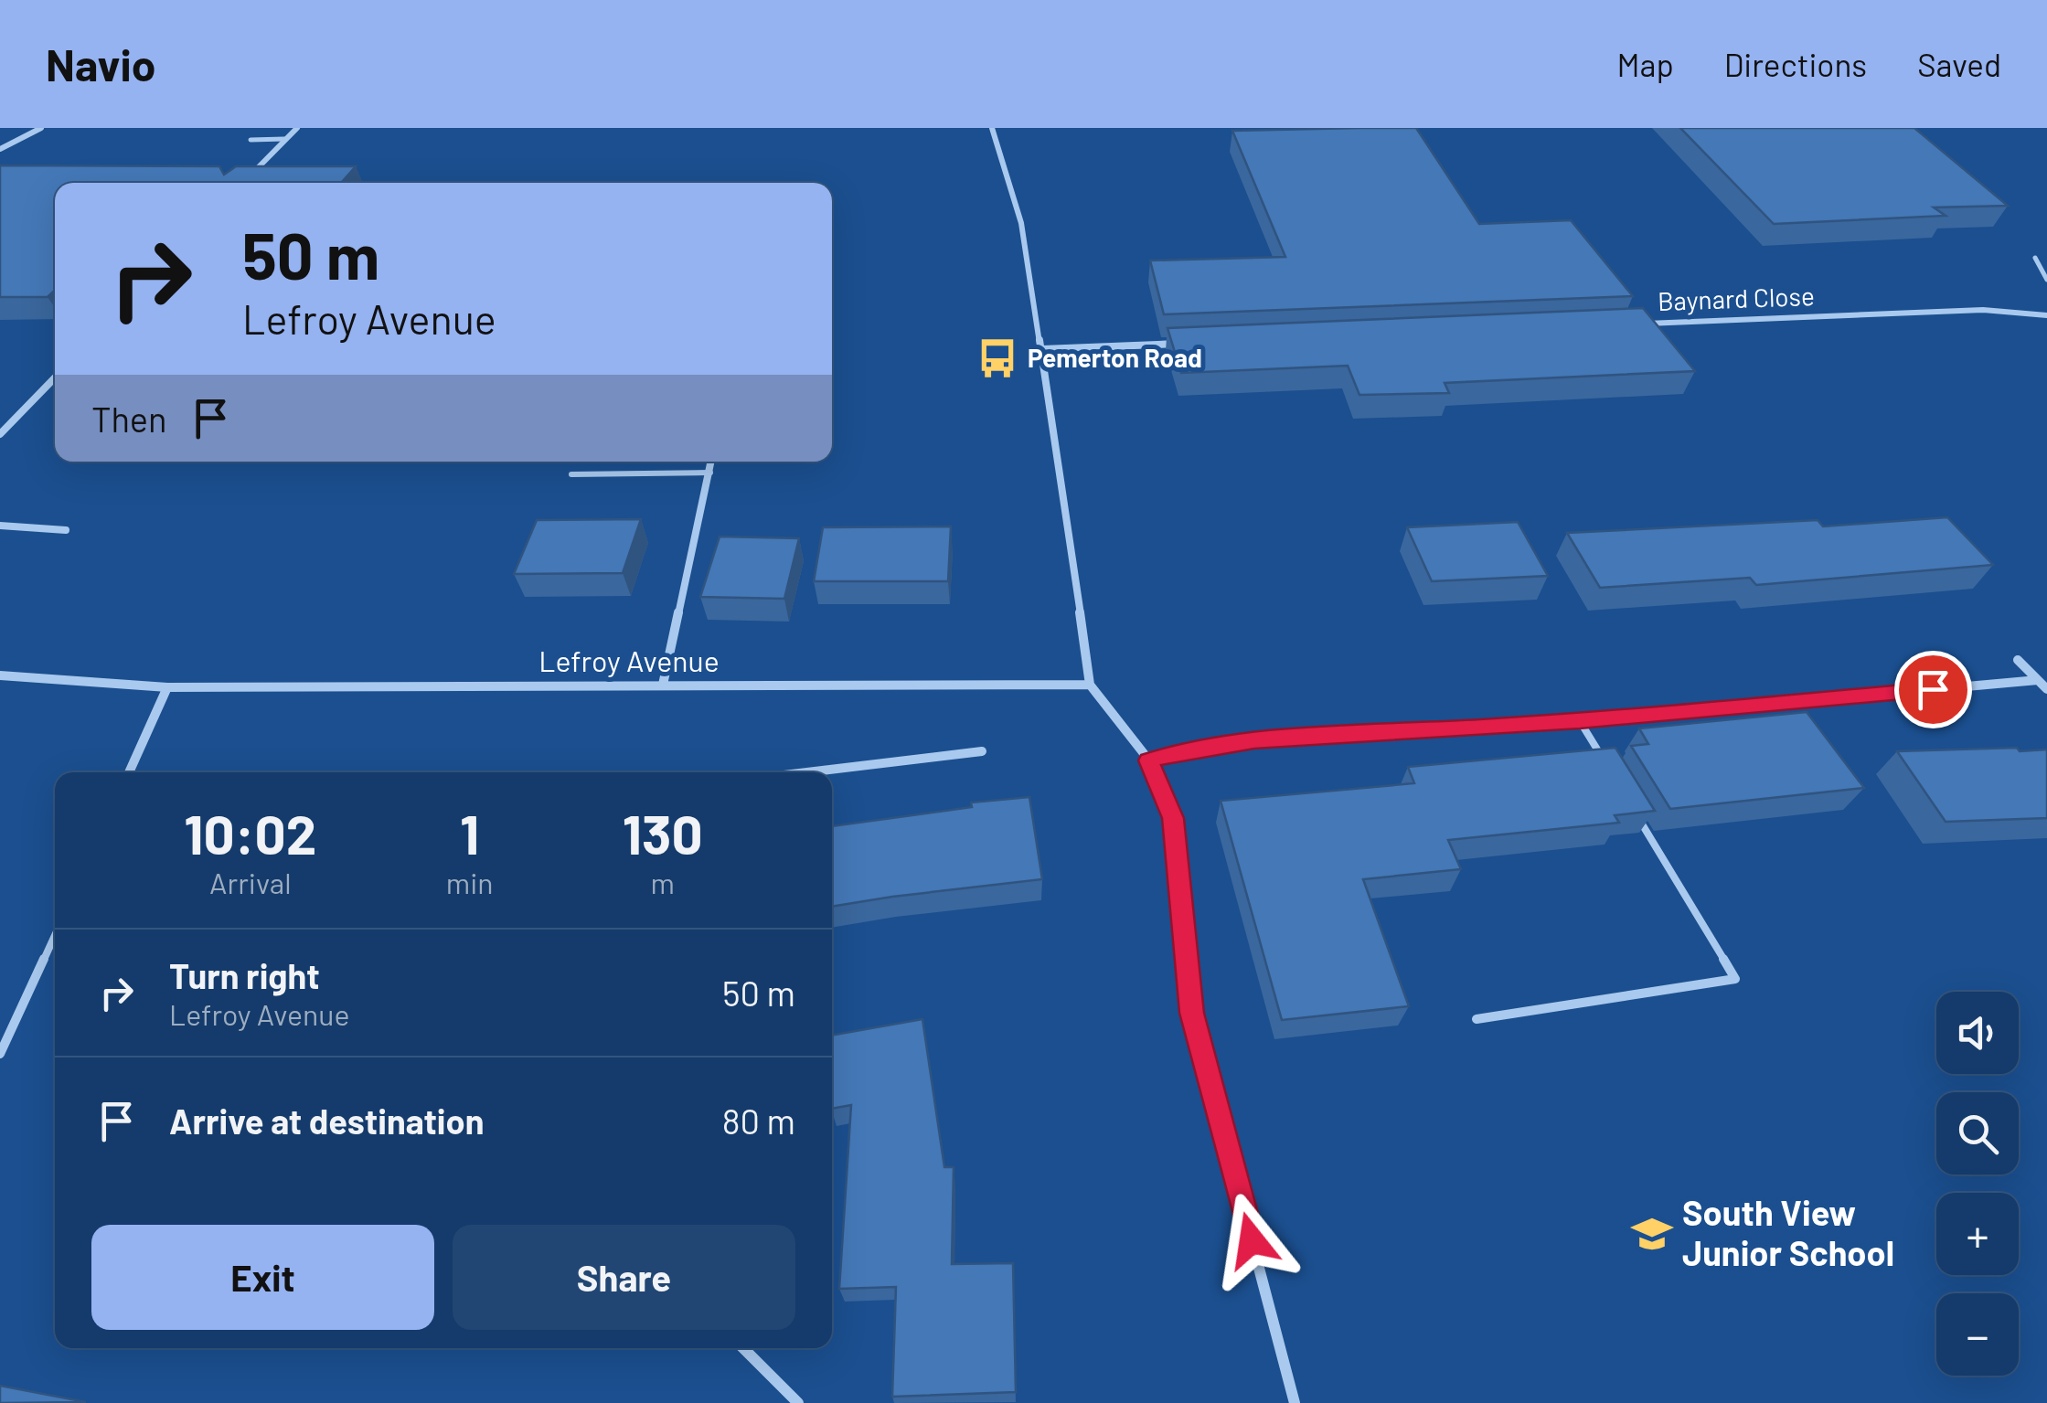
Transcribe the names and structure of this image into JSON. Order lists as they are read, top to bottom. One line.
{"streets":{"street":["Baynard Close","Lefroy Avenue"]},"places":{"bus stop":["Pemerton Road"],"school or university":["South View Junior School"]},"page":{"header":"Navio","nav":["Map","Directions","Saved"],"turn":["50 m","Lefroy Avenue"],"then":"Then","eta":["10:02","Arrival","1","min","130","m"],"list":[{"name":"Turn right","note":"Lefroy Avenue","value":"50 m"},{"name":"Arrive at destination","value":"80 m"}],"map_buttons":["+","−"],"buttons":["Exit","Share"]}}
